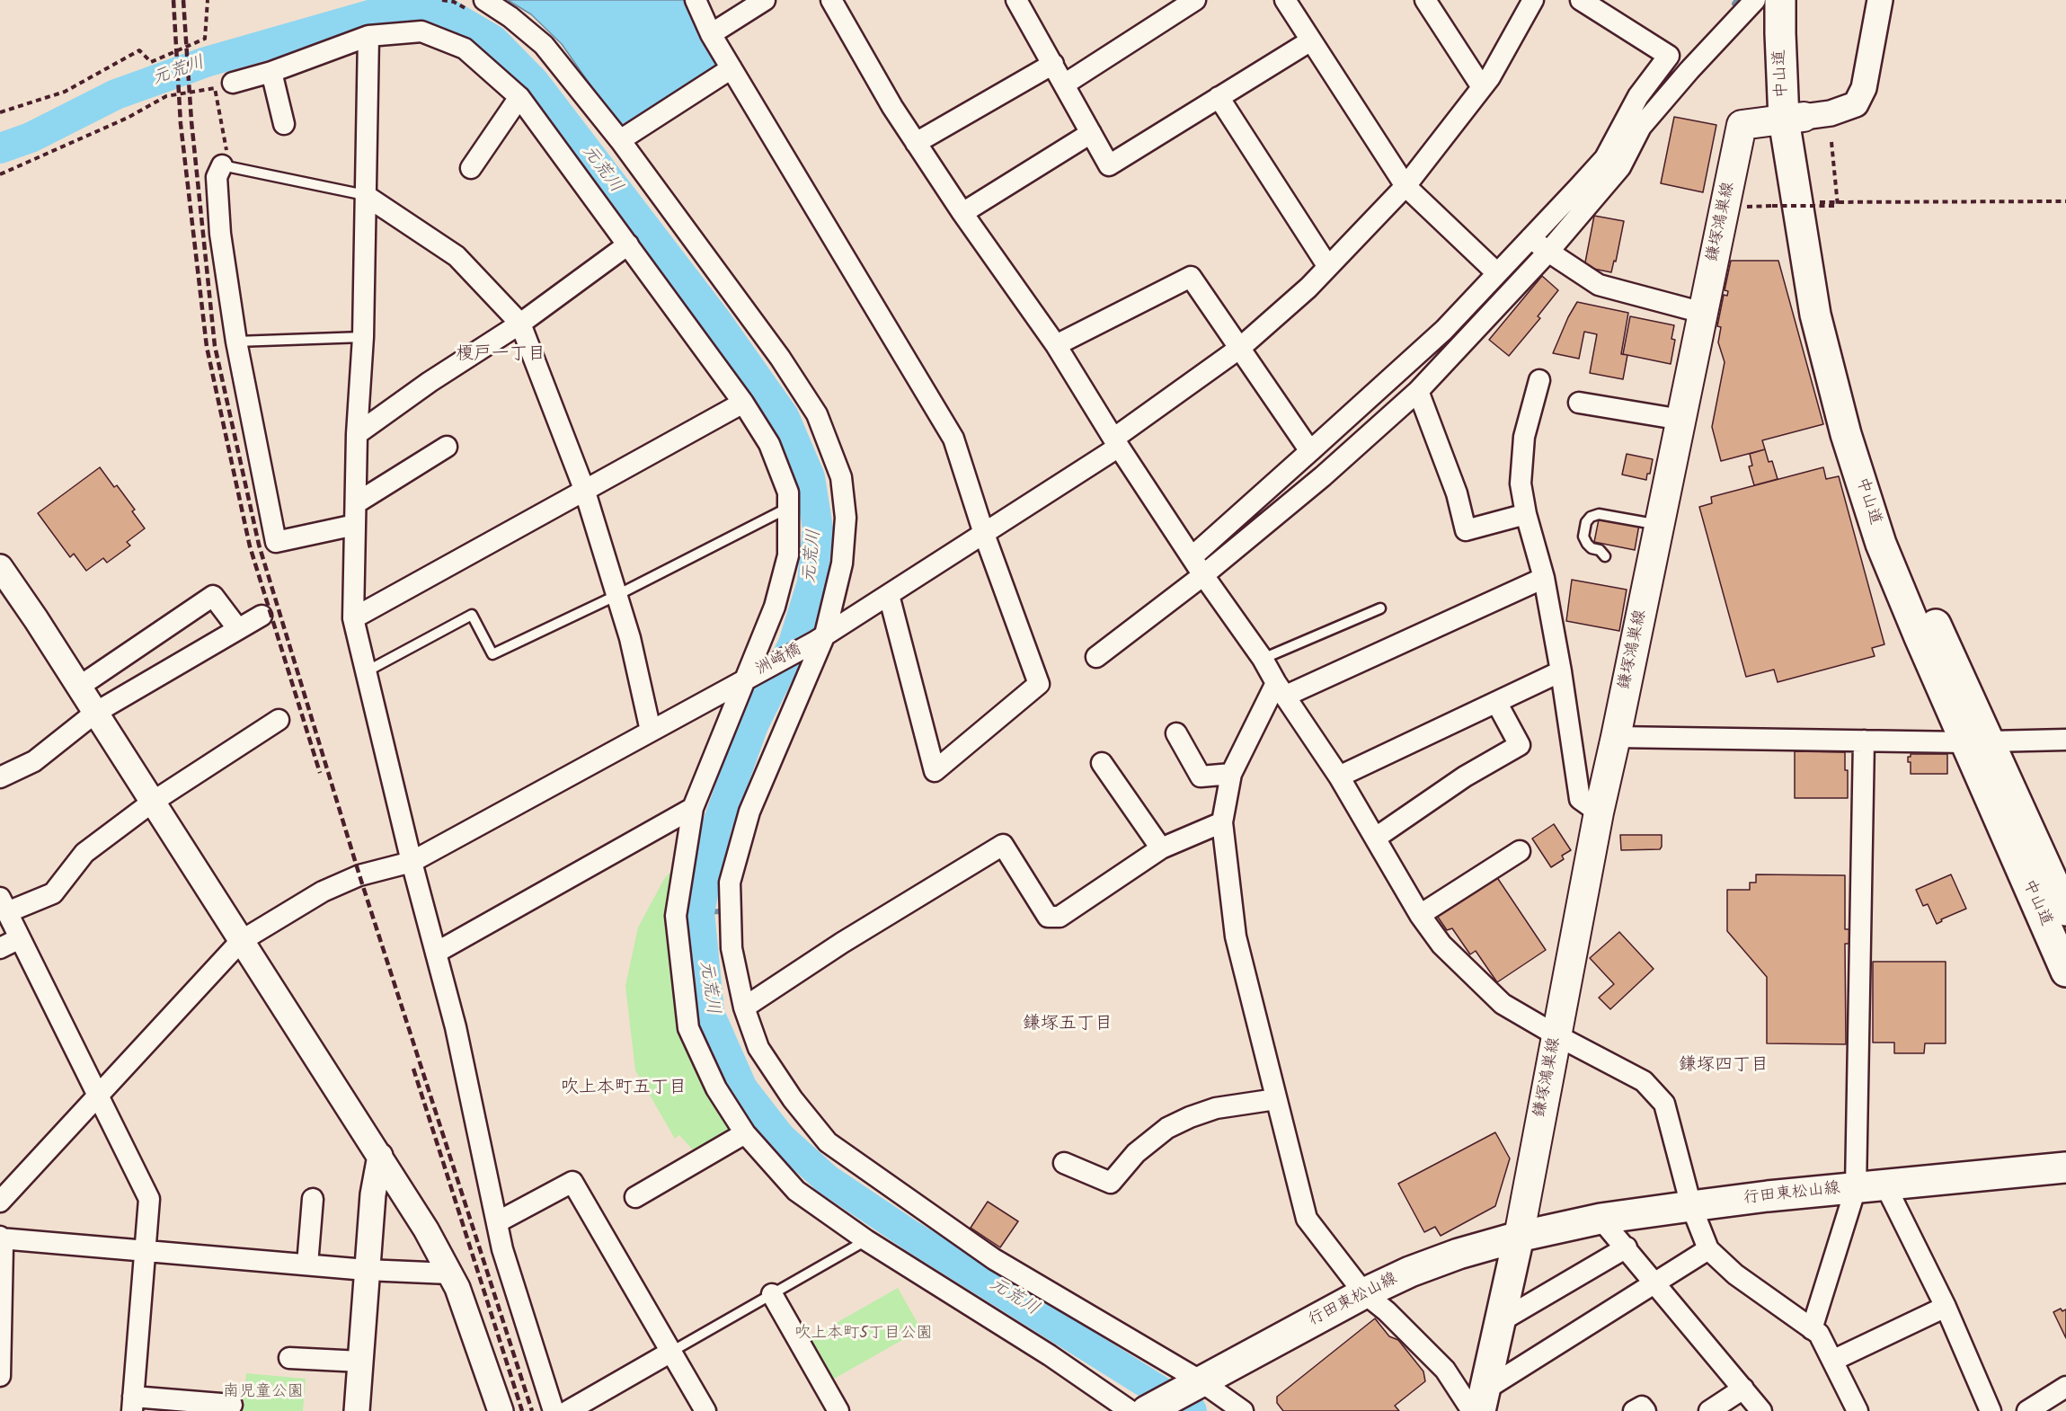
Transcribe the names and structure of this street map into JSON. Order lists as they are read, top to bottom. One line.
{"streets":{"main road":["中山道","鎌塚鴻巣線","行田東松山線"],"street":["洲崎橋"]},"crossings":[["中山道","鎌塚鴻巣線"],["鎌塚鴻巣線","行田東松山線"]],"districts":["榎戸一丁目","鎌塚五丁目","鎌塚四丁目","吹上本町五丁目"],"water":["元荒川"],"parks":["吹上本町5丁目公園","南児童公園"]}
